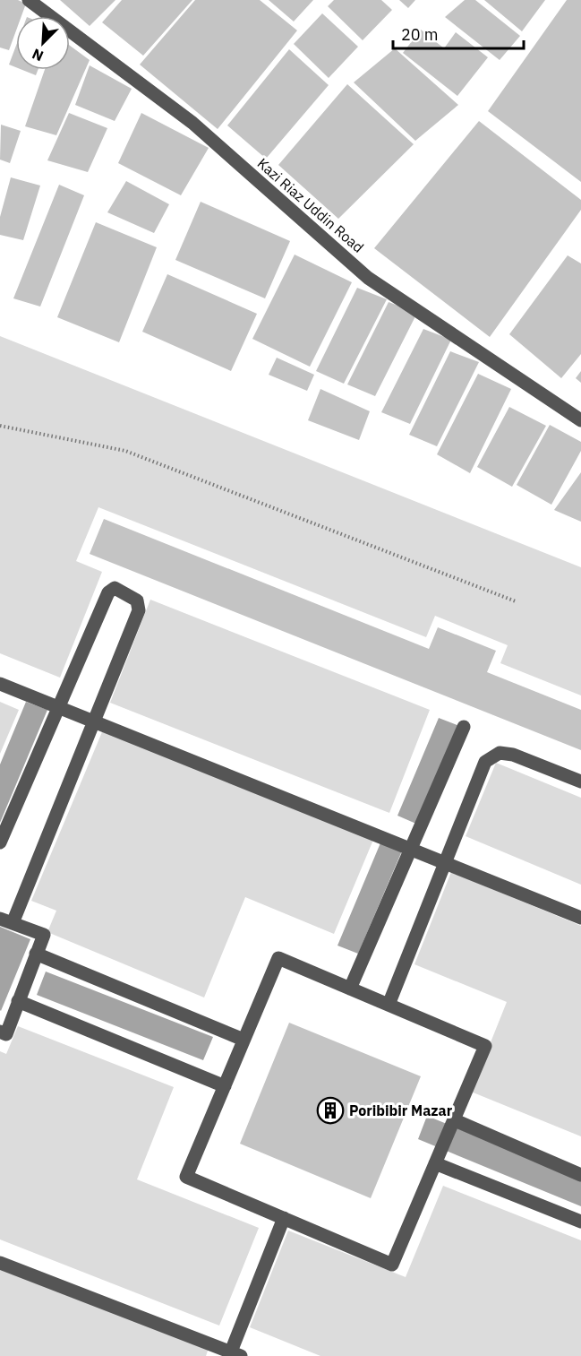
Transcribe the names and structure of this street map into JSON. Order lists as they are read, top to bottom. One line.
{"streets":{"street":["Kazi Riaz Uddin Road"]},"places":{"building":["Poribibir Mazar"]},"scale_bar":"20 m","north":"bottom left"}
